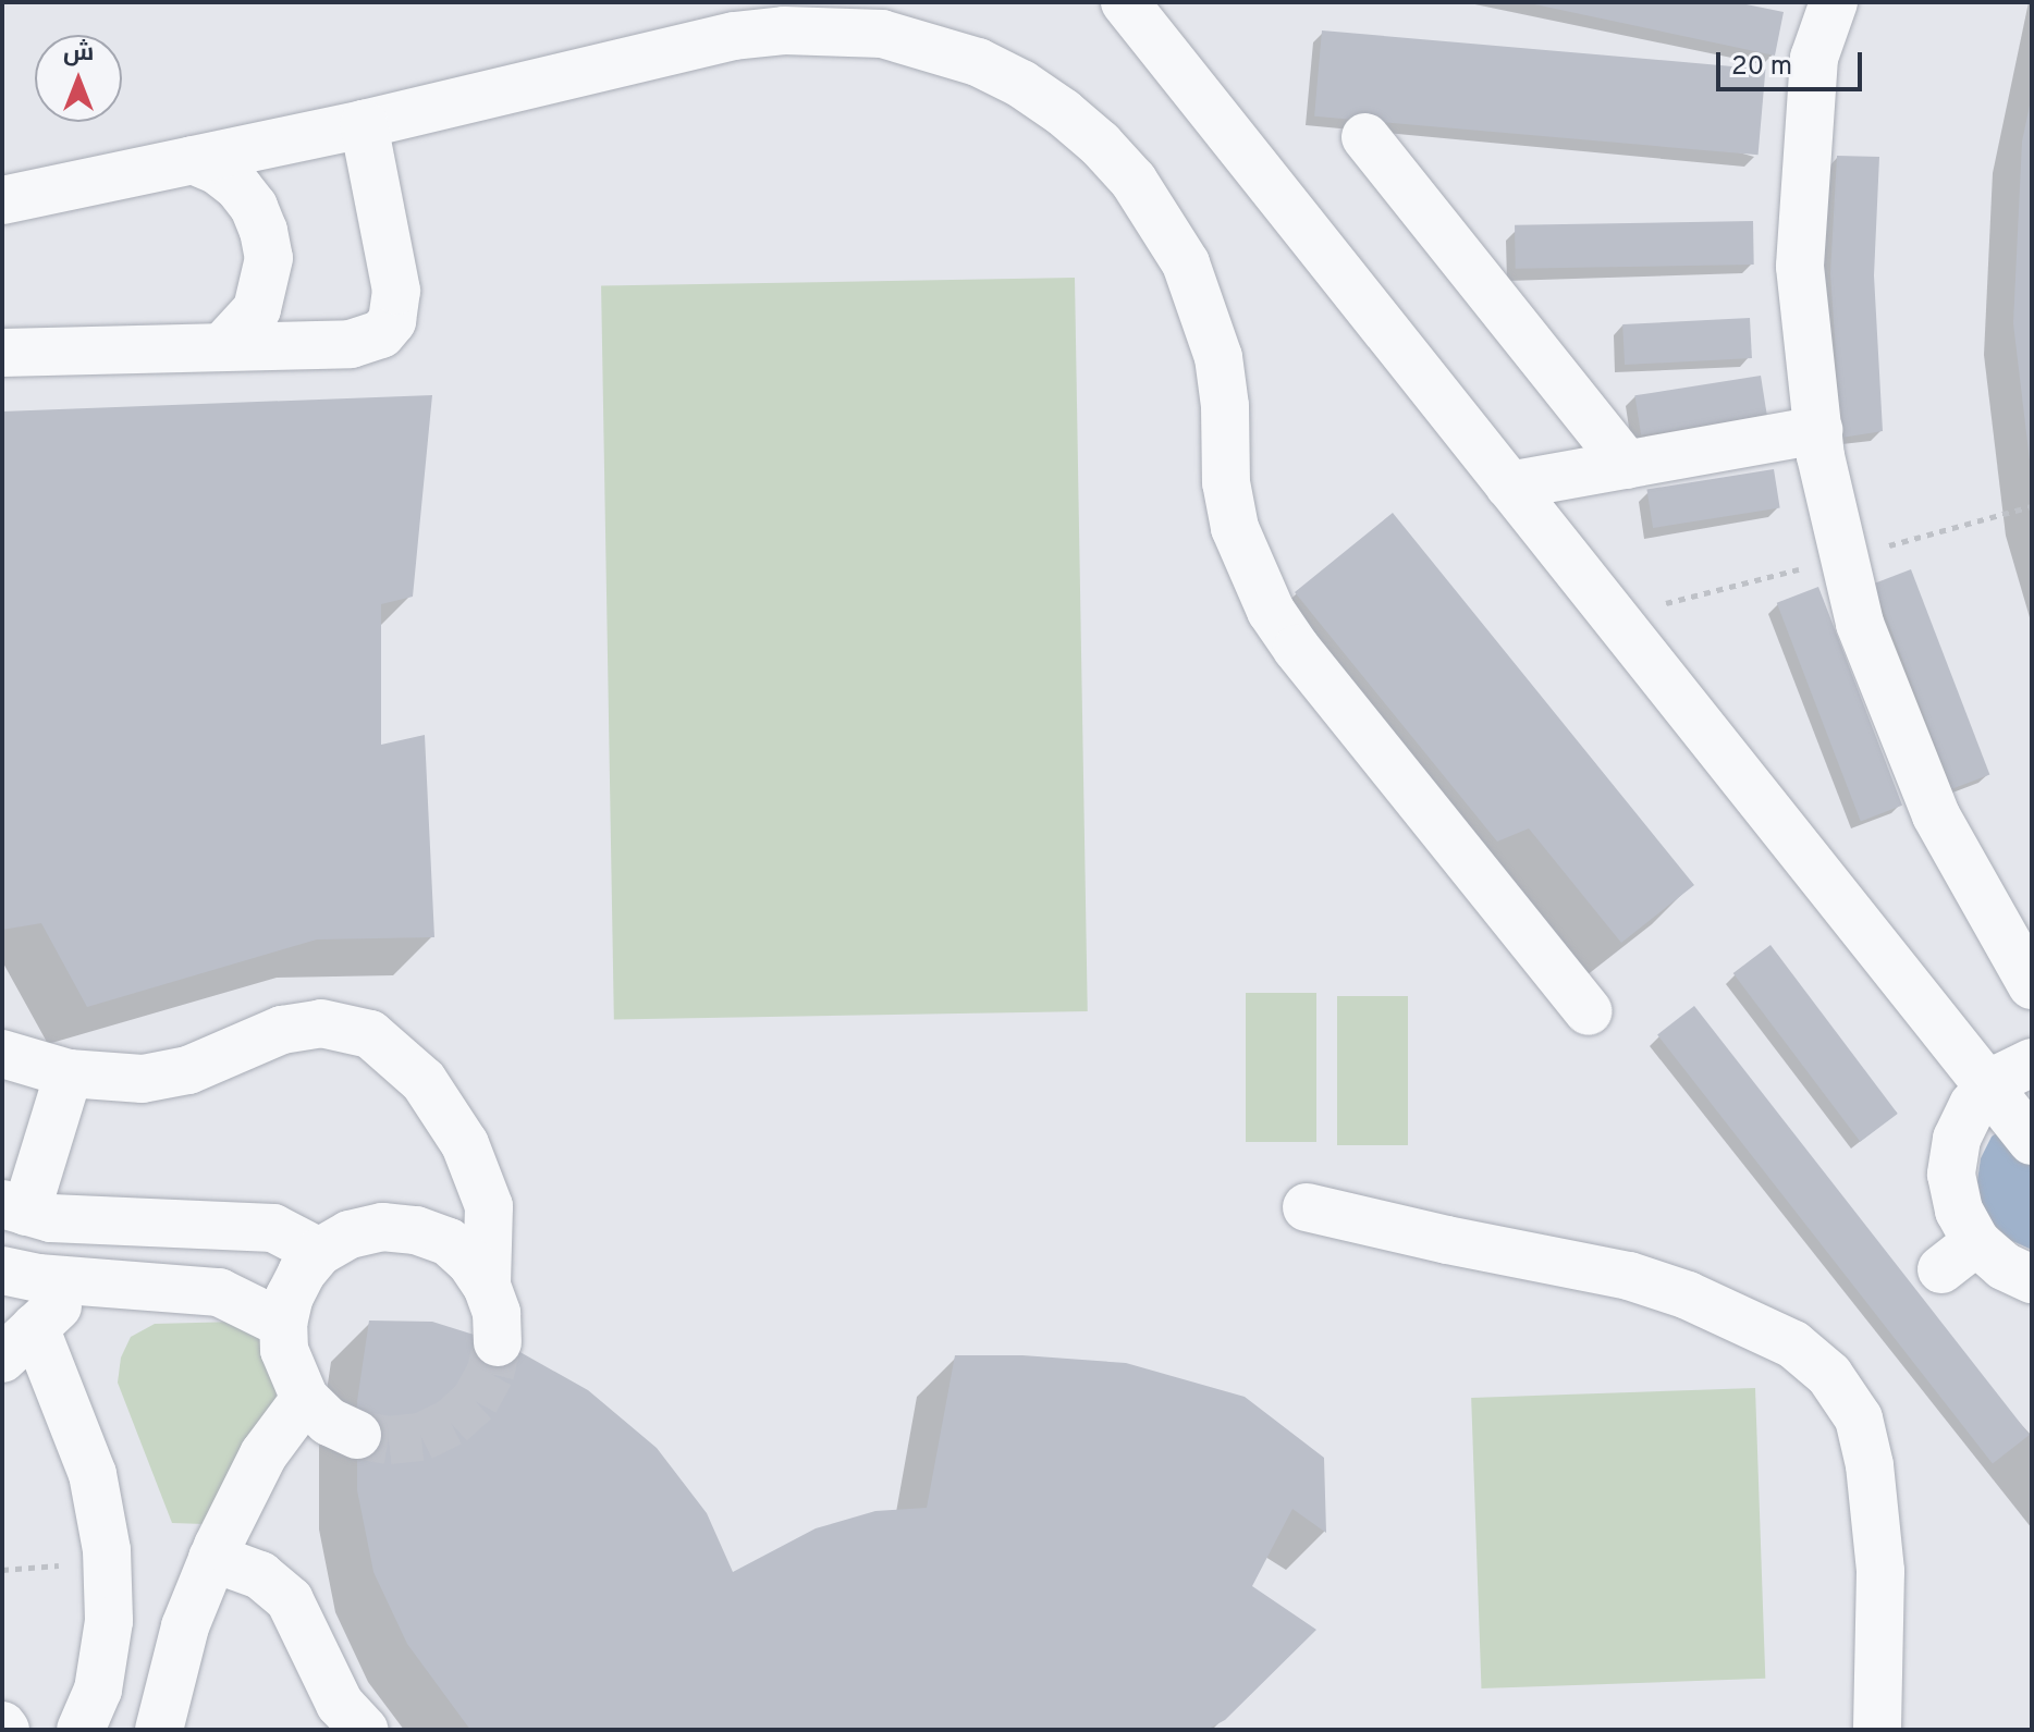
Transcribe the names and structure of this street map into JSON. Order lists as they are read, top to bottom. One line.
{"scale_bar":"20 m","north":"top"}
